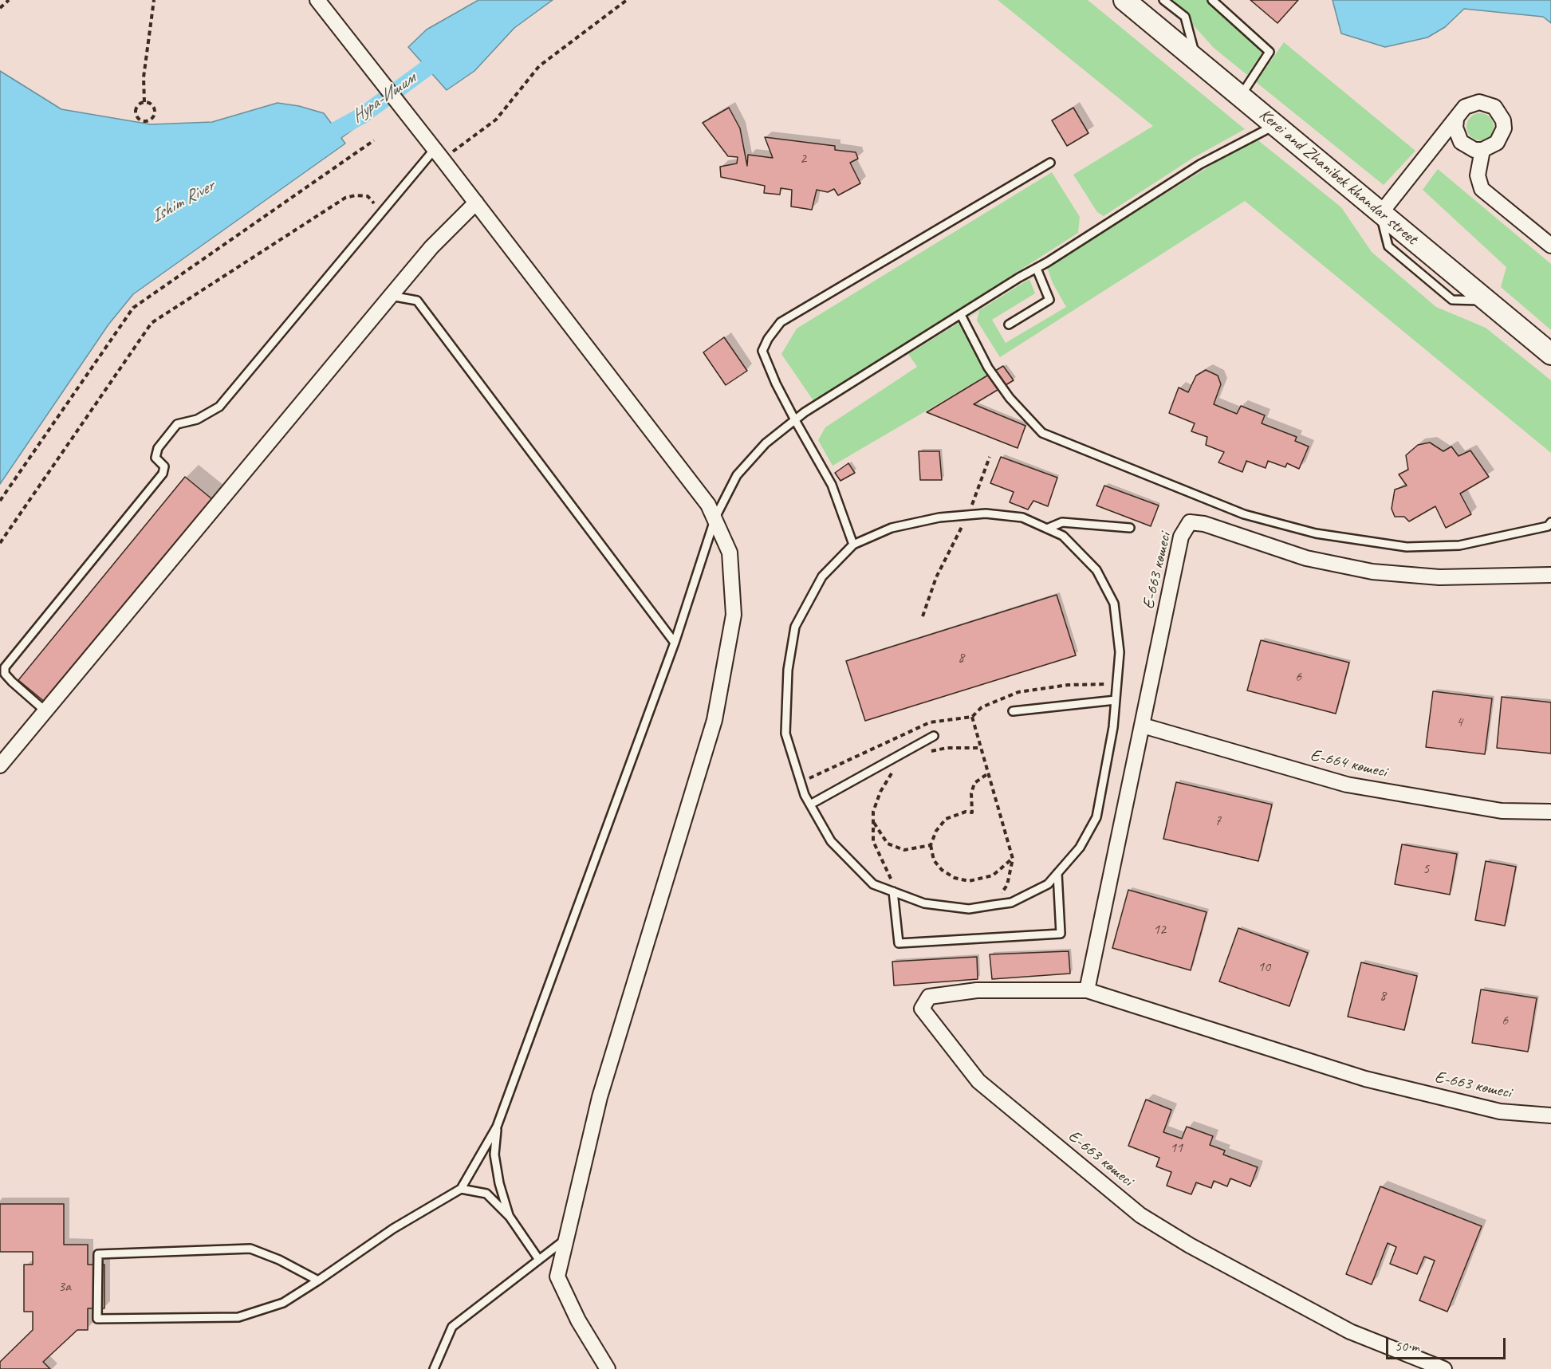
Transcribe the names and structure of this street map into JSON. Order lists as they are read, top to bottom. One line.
{"streets":{"main road":["Kerei and Zhanibek khandar street"],"street":["Е-663 көшесі","Е-664 көшесі"]},"crossings":[["Е-663 көшесі","Е-664 көшесі"]],"water":["Нура-Ишим","Ishim River"],"house_numbers":["2","8","6","4","7","5","12","10","8","6","11","3а"],"scale_bar":"50 m"}
